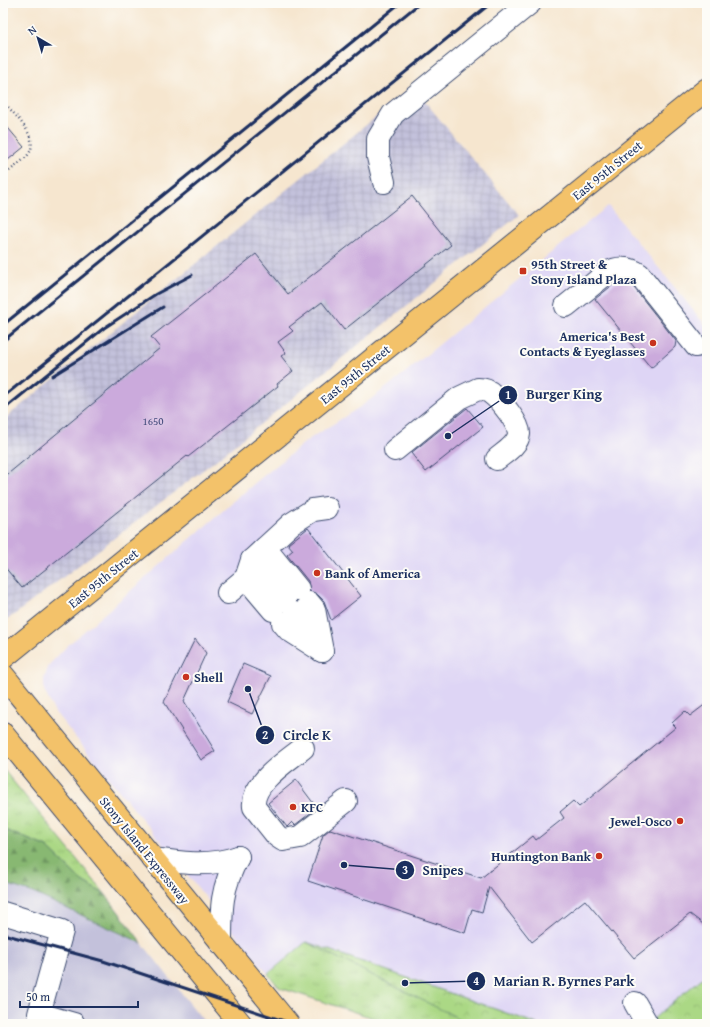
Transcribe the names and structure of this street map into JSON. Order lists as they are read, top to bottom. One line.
{"streets":{"main road":["East 95th Street","Stony Island Expressway"]},"places":{"transit":["95th Street & Stony Island Plaza"],"other":["America's Best Contacts & Eyeglasses","Burger King","Bank of America","Shell","Circle K","KFC","Jewel-Osco","Huntington Bank","Snipes","Marian R. Byrnes Park"]},"house_numbers":["1650"],"scale_bar":"50 m","north":"top left"}
